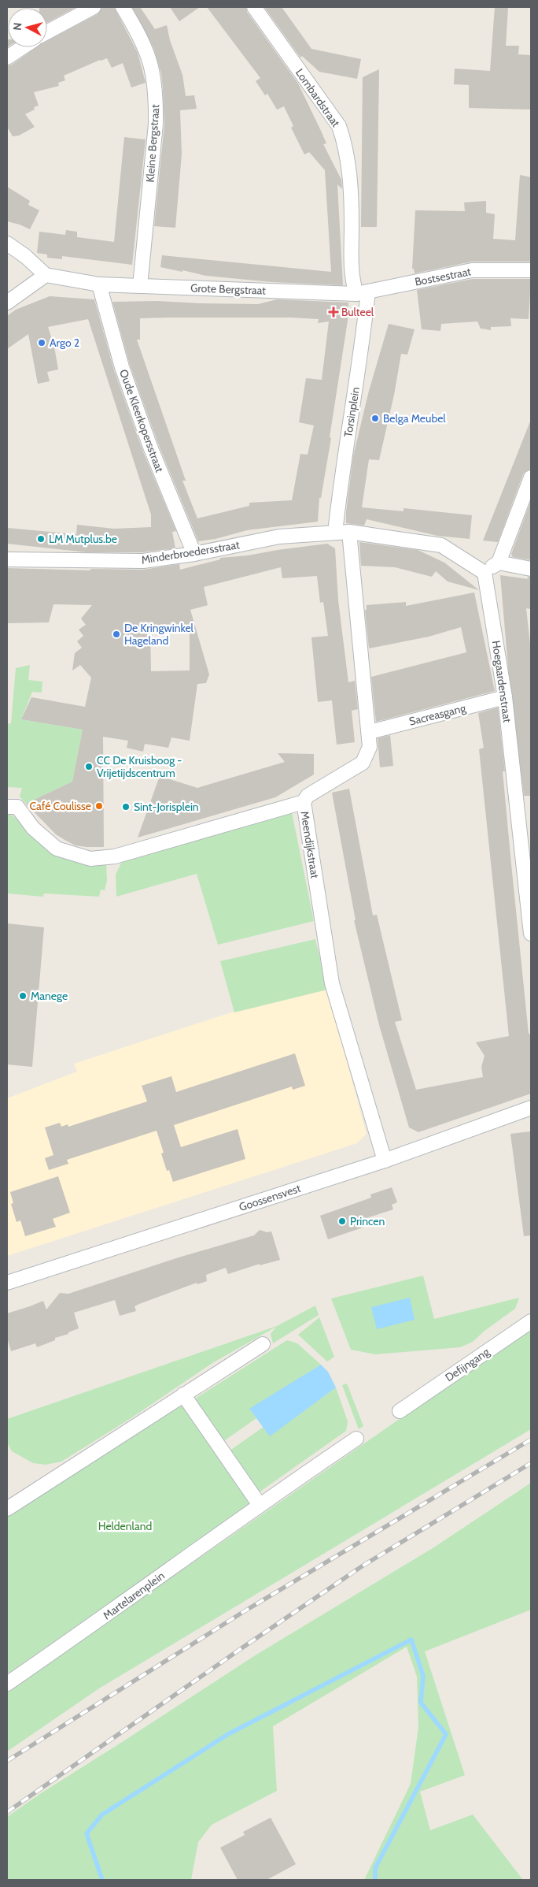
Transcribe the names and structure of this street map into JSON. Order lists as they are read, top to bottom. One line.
{"streets":{"street":["Lombardstraat","Kleine Bergstraat","Bostsestraat","Grote Bergstraat","Torsinplein","Oude Kleerkopersstraat","Minderbroedersstraat","Hoegaardenstraat","Sacreasgang","Meendijkstraat","Goossensvest","Defijngang","Martelarenplein"]},"crossings":[["Lombardstraat","Bostsestraat"],["Lombardstraat","Grote Bergstraat"],["Lombardstraat","Torsinplein"],["Kleine Bergstraat","Grote Bergstraat"],["Bostsestraat","Grote Bergstraat"],["Bostsestraat","Torsinplein"],["Grote Bergstraat","Torsinplein"],["Grote Bergstraat","Oude Kleerkopersstraat"],["Torsinplein","Minderbroedersstraat"],["Oude Kleerkopersstraat","Minderbroedersstraat"],["Minderbroedersstraat","Meendijkstraat"],["Hoegaardenstraat","Sacreasgang"],["Sacreasgang","Meendijkstraat"],["Meendijkstraat","Goossensvest"]],"parks":["Heldenland"],"places":{"health":["Bulteel"],"other":["Argo 2","Belga Meubel","LM Mutplus.be","De Kringwinkel Hageland","CC De Kruisboog - Vrijetijdscentrum","Café Coulisse","Sint-Jorisplein","Manege","Princen"]},"north":"left"}
